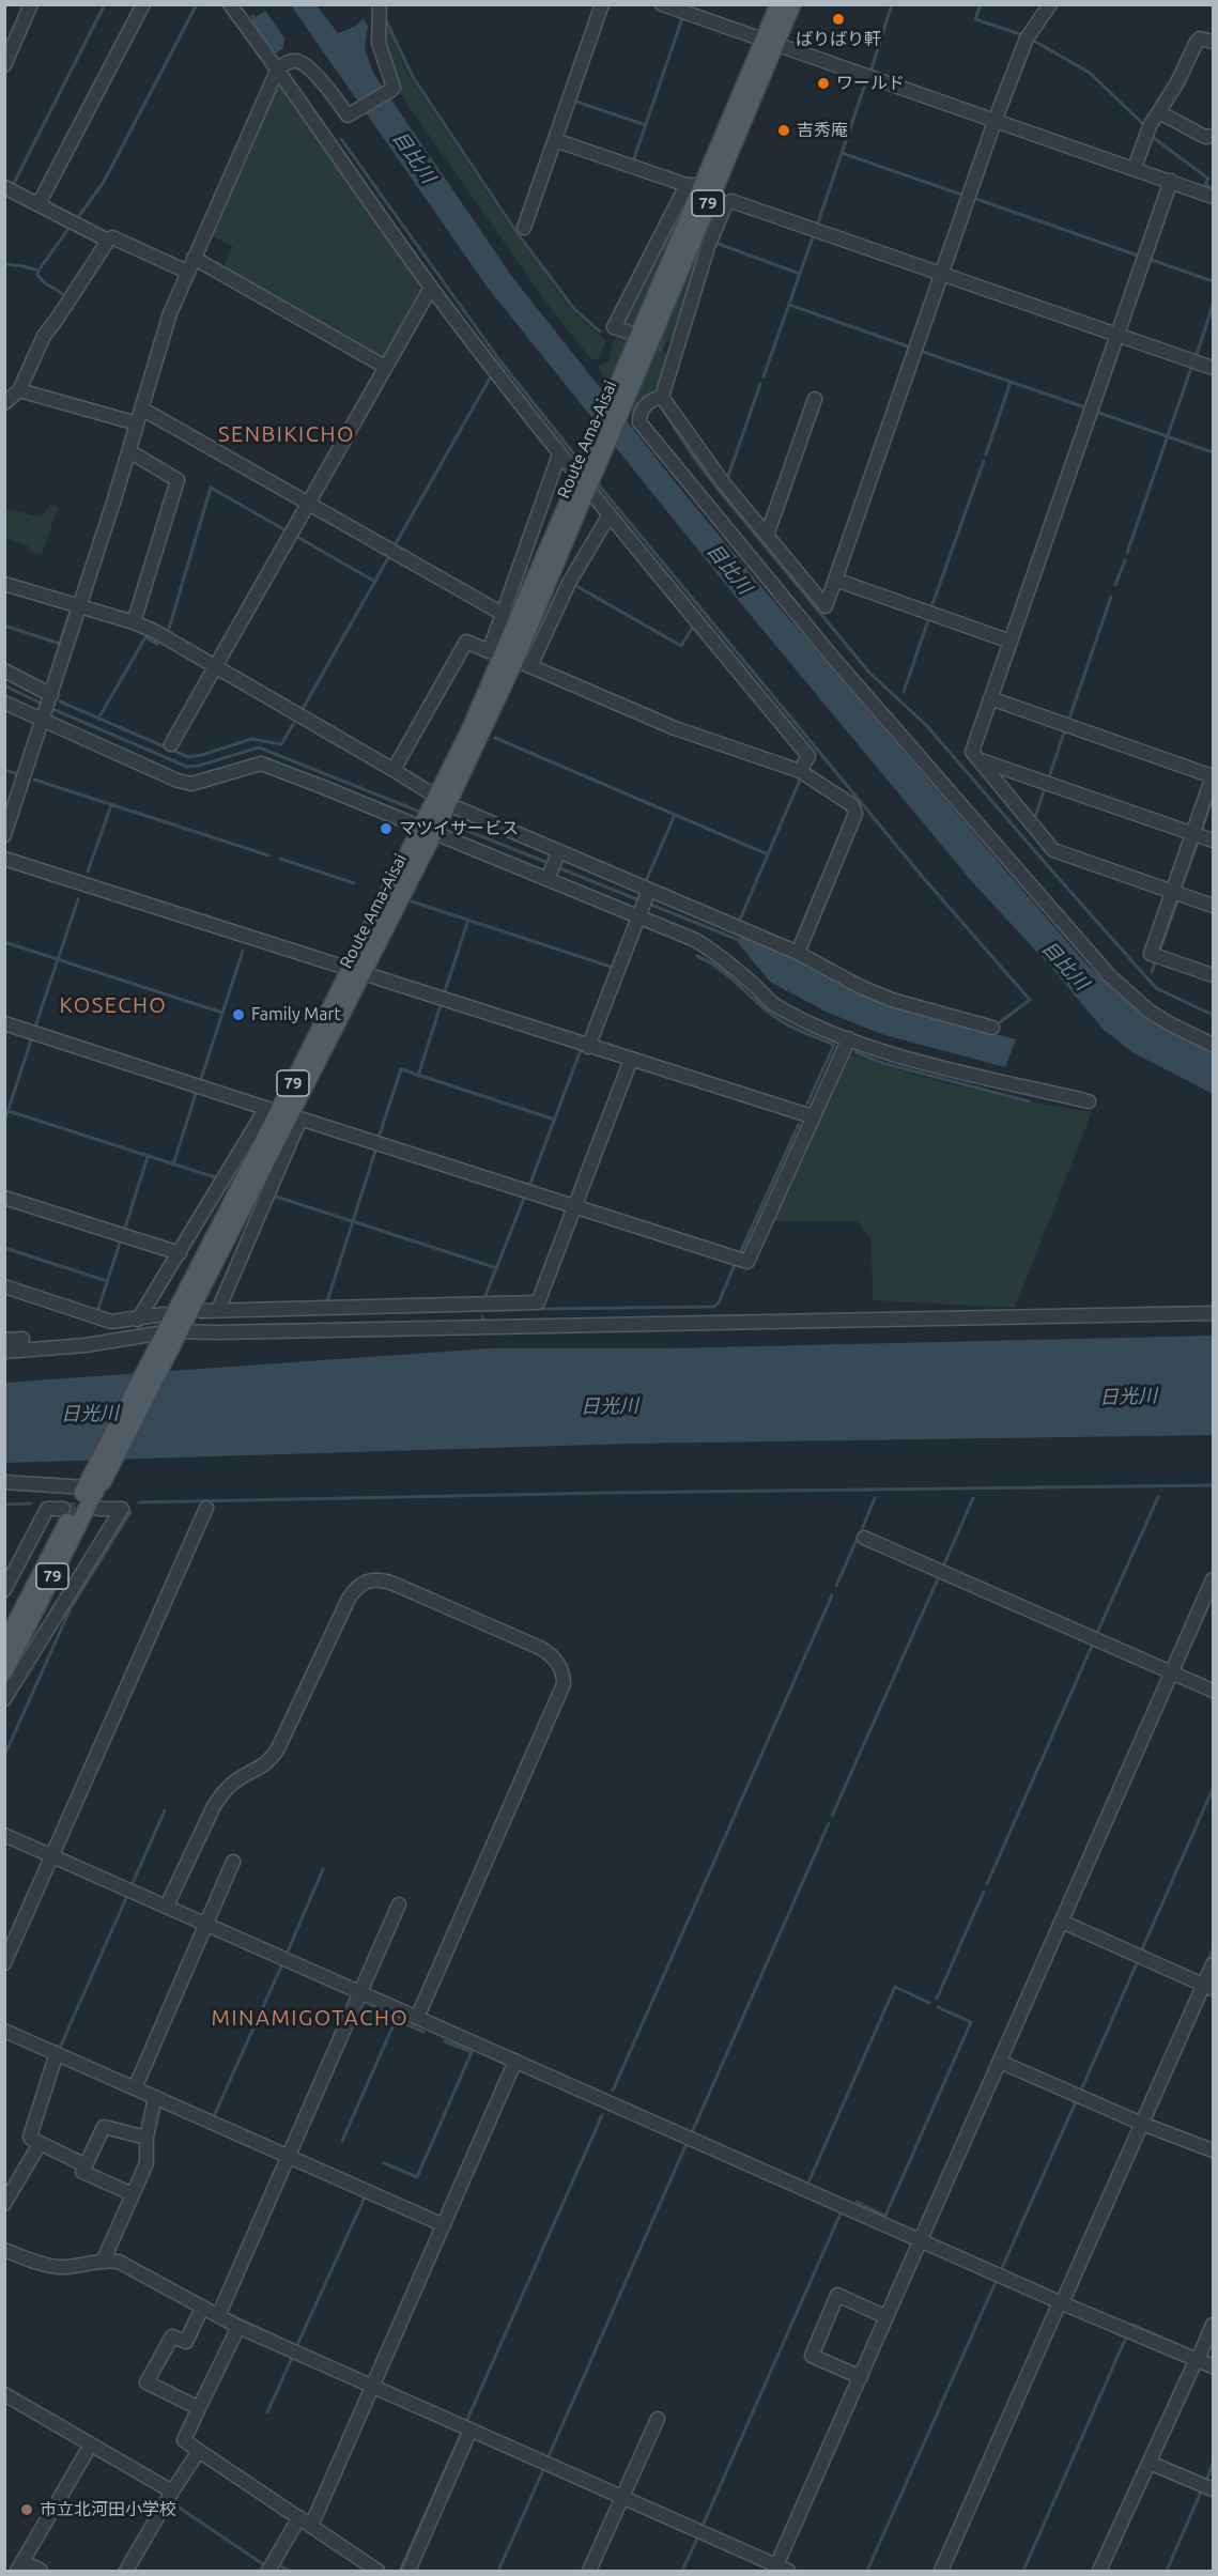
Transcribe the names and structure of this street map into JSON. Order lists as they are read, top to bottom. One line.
{"streets":{"main road":["79","Route Ama-Aisai"]},"districts":["SENBIKICHO","KOSECHO","MINAMIGOTACHO"],"water":["目比川","日光川"],"places":["ばりばり軒","ワールド","吉秀庵","マツイサービス","Family Mart","市立北河田小学校"]}
